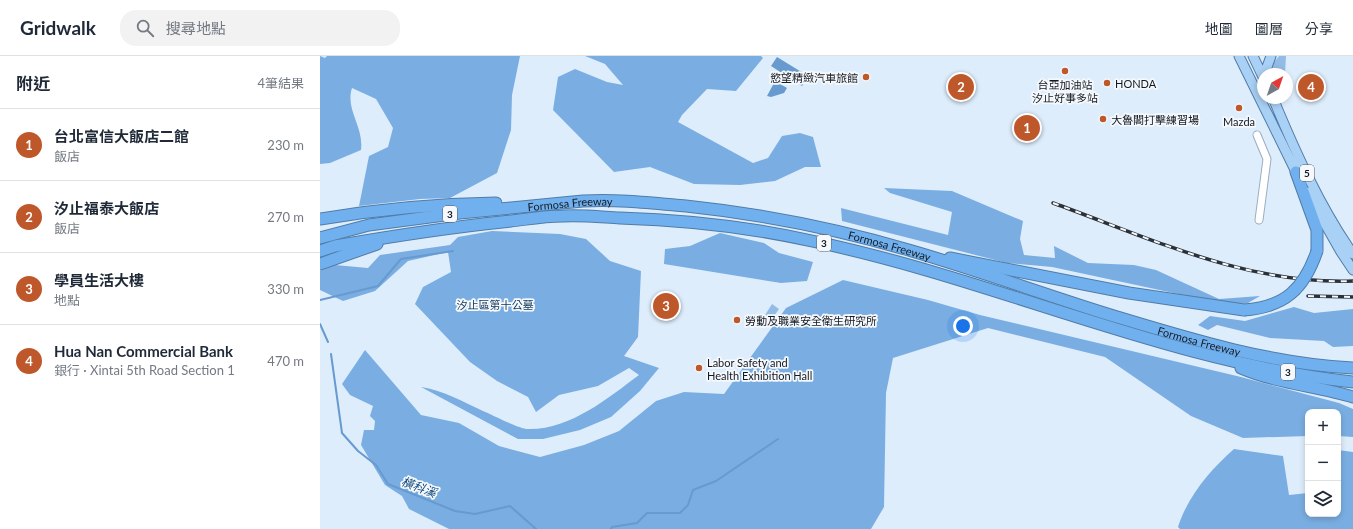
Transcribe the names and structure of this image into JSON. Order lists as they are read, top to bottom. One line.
{"streets":{"highway":["Formosa Freeway","3"],"main road":["5"]},"water":["橫科溪"],"parks":["汐止區第十公墓"],"places":["台亞加油站 汐止好事多站","慾望精緻汽車旅館","HONDA","Mazda","大魯閣打擊練習場","勞動及職業安全衛生研究所","Labor Safety and Health Exhibition Hall"],"north":"top right","page":{"header":"Gridwalk","search":"搜尋地點","nav":["地圖","圖層","分享"],"heading":["附近","4筆結果"],"pins":["2","4","1","3"],"list":[{"mark":"1","name":"台北富信大飯店二館","note":"飯店","value":"230 m"},{"mark":"2","name":"汐止福泰大飯店","note":"飯店","value":"270 m"},{"mark":"3","name":"學員生活大樓","note":"地點","value":"330 m"},{"mark":"4","name":"Hua Nan Commercial Bank","note":"銀行 · Xintai 5th Road Section 1","value":"470 m"}],"map_buttons":["+","−"]}}
